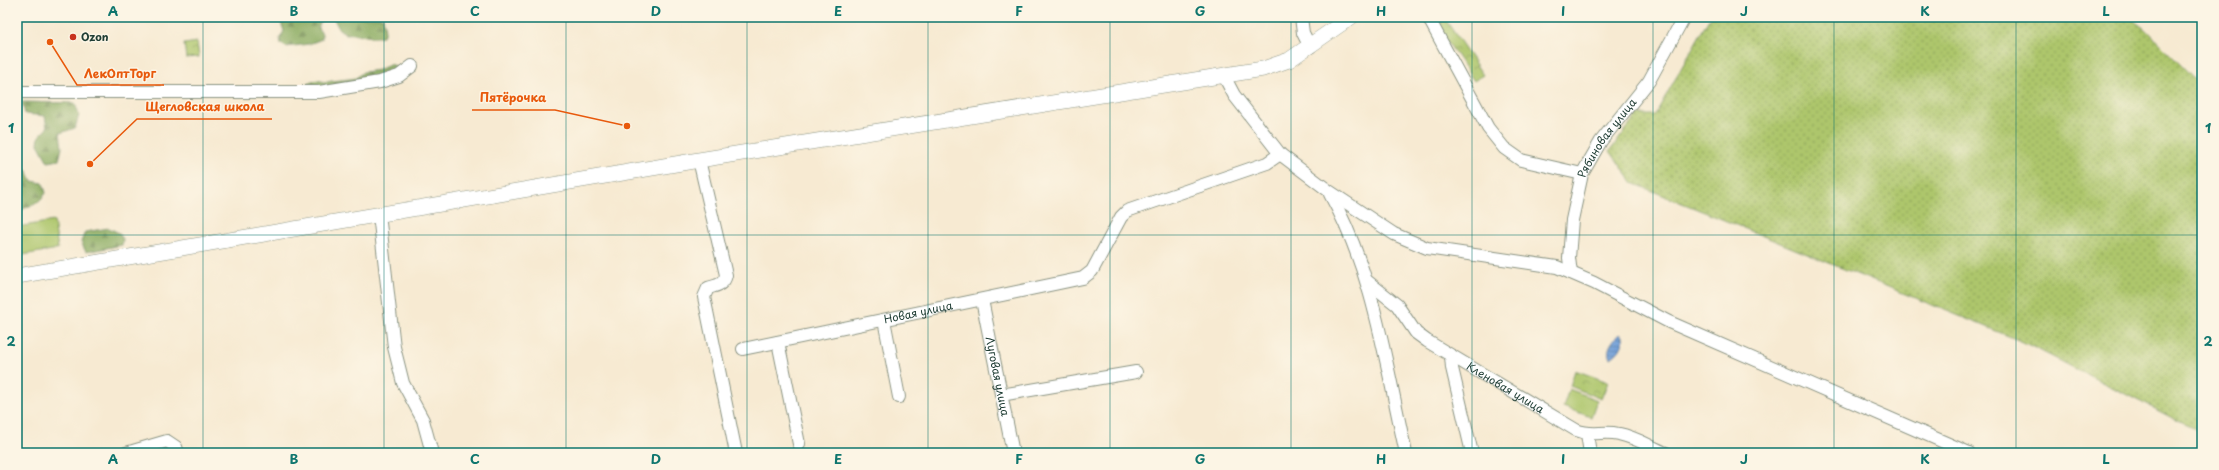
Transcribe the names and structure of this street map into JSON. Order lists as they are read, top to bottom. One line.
{"streets":{"street":["Рябиновая улица","Новая улица","Луговая улица","Кленовая улица"]},"crossings":[["Новая улица","Луговая улица"]],"places":["Ozon","ЛекОптТорг","Пятёрочка","Щегловская школа"],"grid":{"columns":["A","B","C","D","E","F","G","H","I","J","K","L"],"rows":["1","2"]}}
